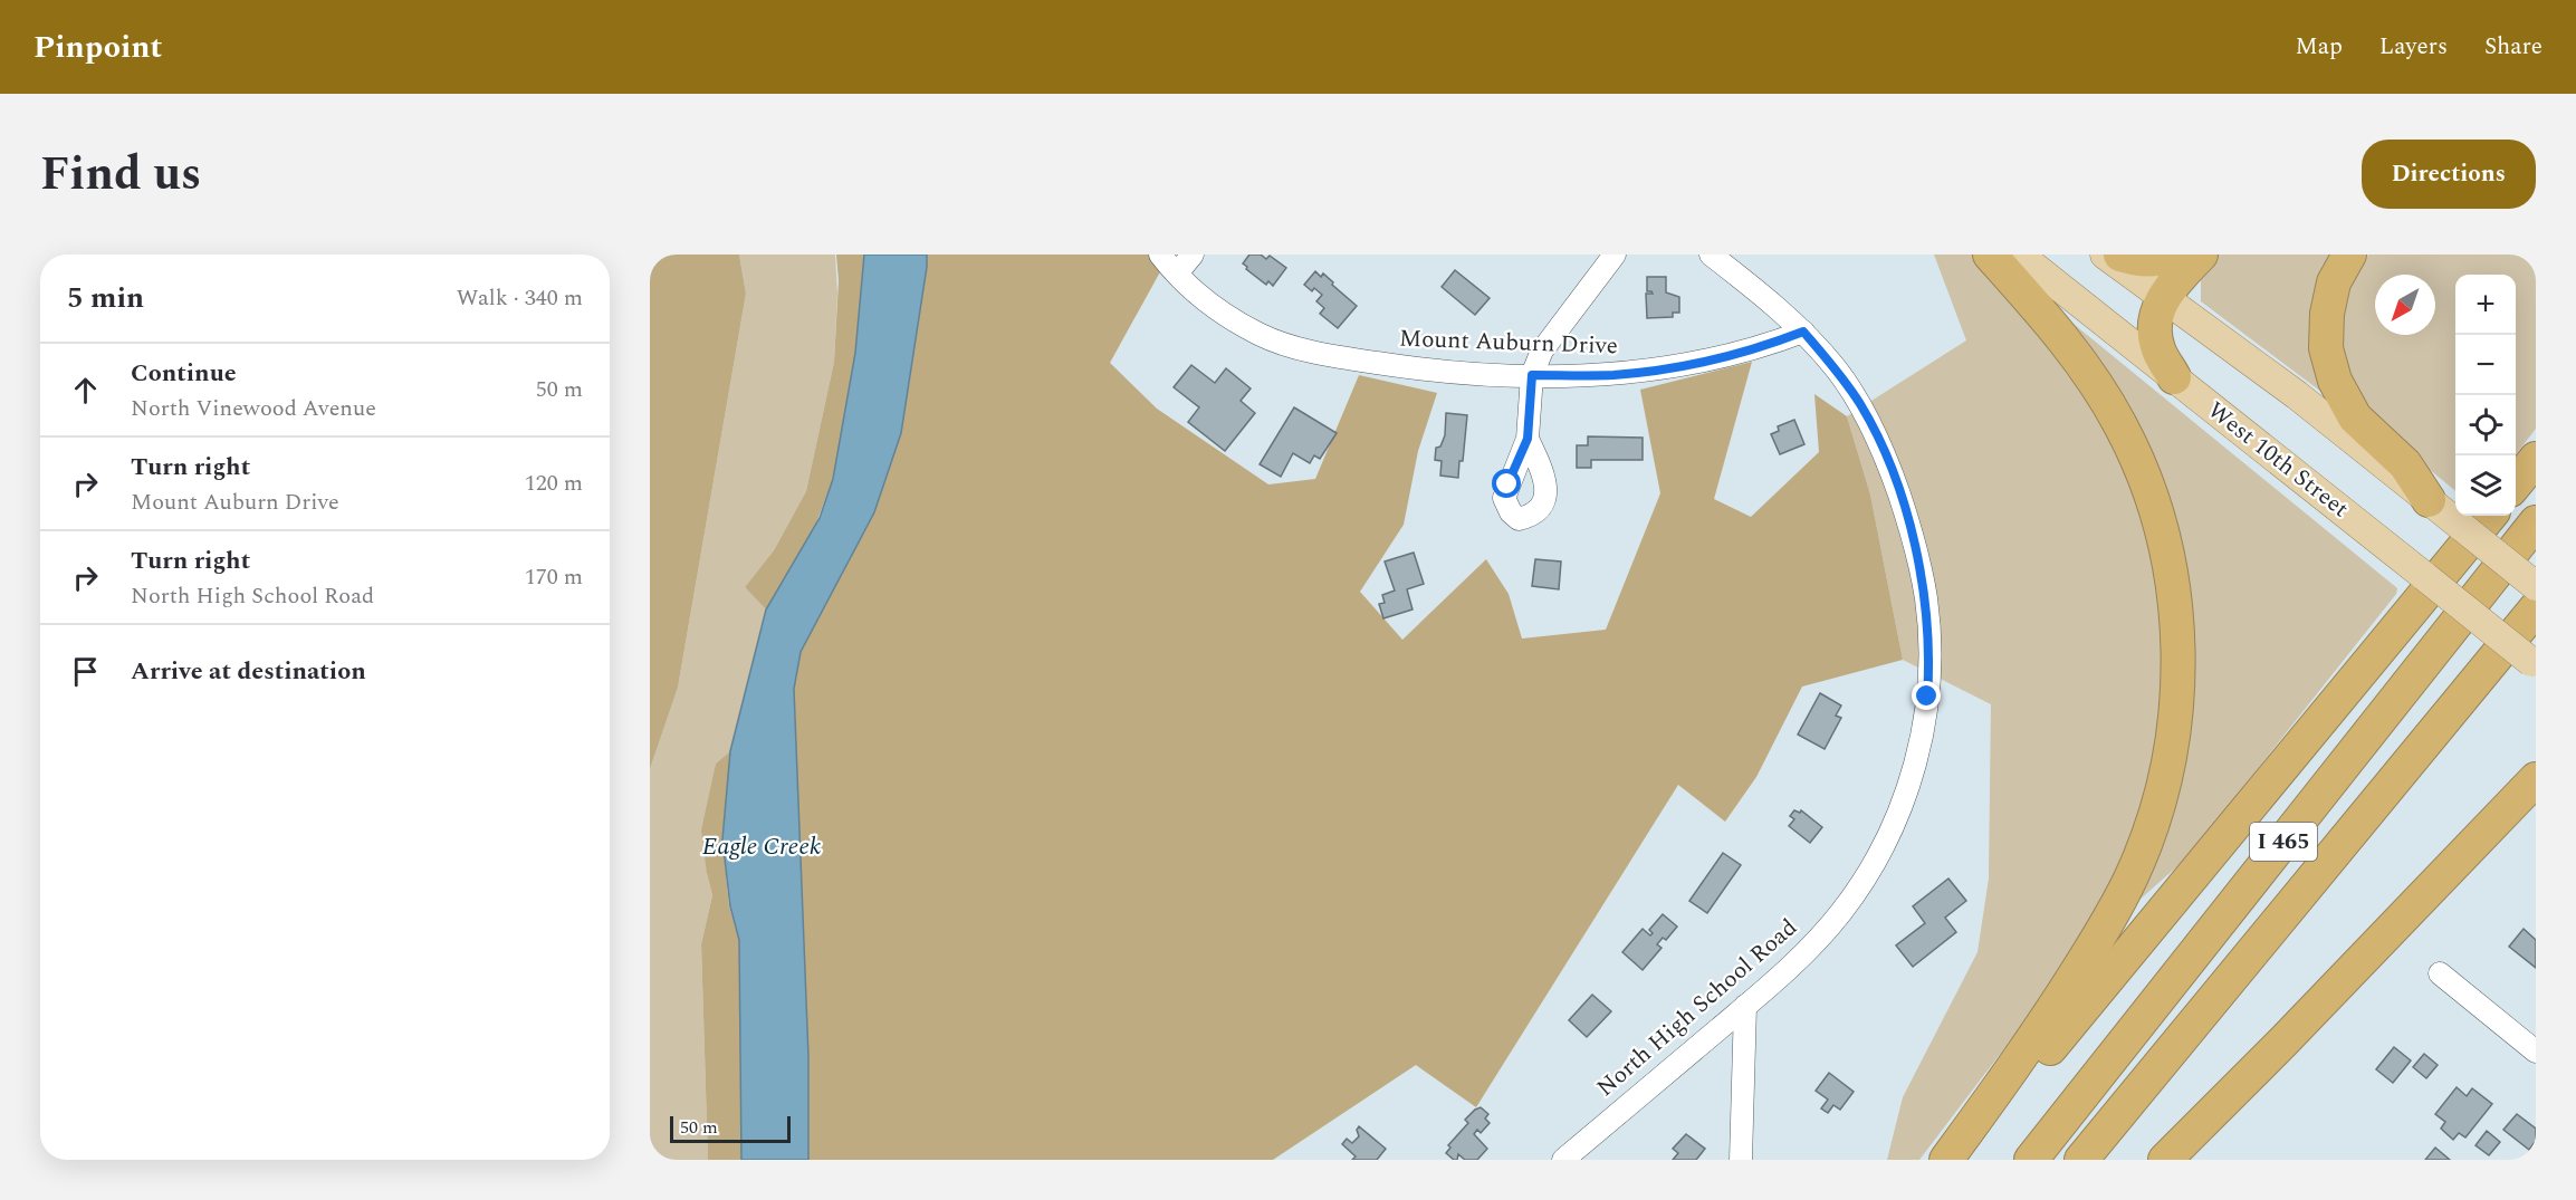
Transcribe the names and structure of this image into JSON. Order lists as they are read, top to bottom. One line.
{"streets":{"highway":["I 465"],"main road":["West 10th Street"],"street":["Mount Auburn Drive","North High School Road"]},"crossings":[["Mount Auburn Drive","North High School Road"]],"water":["Eagle Creek"],"scale_bar":"50 m","north":"bottom left","page":{"header":"Pinpoint","nav":["Map","Layers","Share"],"title":"Find us","buttons":"Directions","heading":["5 min","Walk · 340 m"],"map_buttons":["+","−"],"list":[["Continue","North Vinewood Avenue","50 m"],["Turn right","Mount Auburn Drive","120 m"],["Turn right","North High School Road","170 m"],"Arrive at destination"],"scale":"50 m"}}
